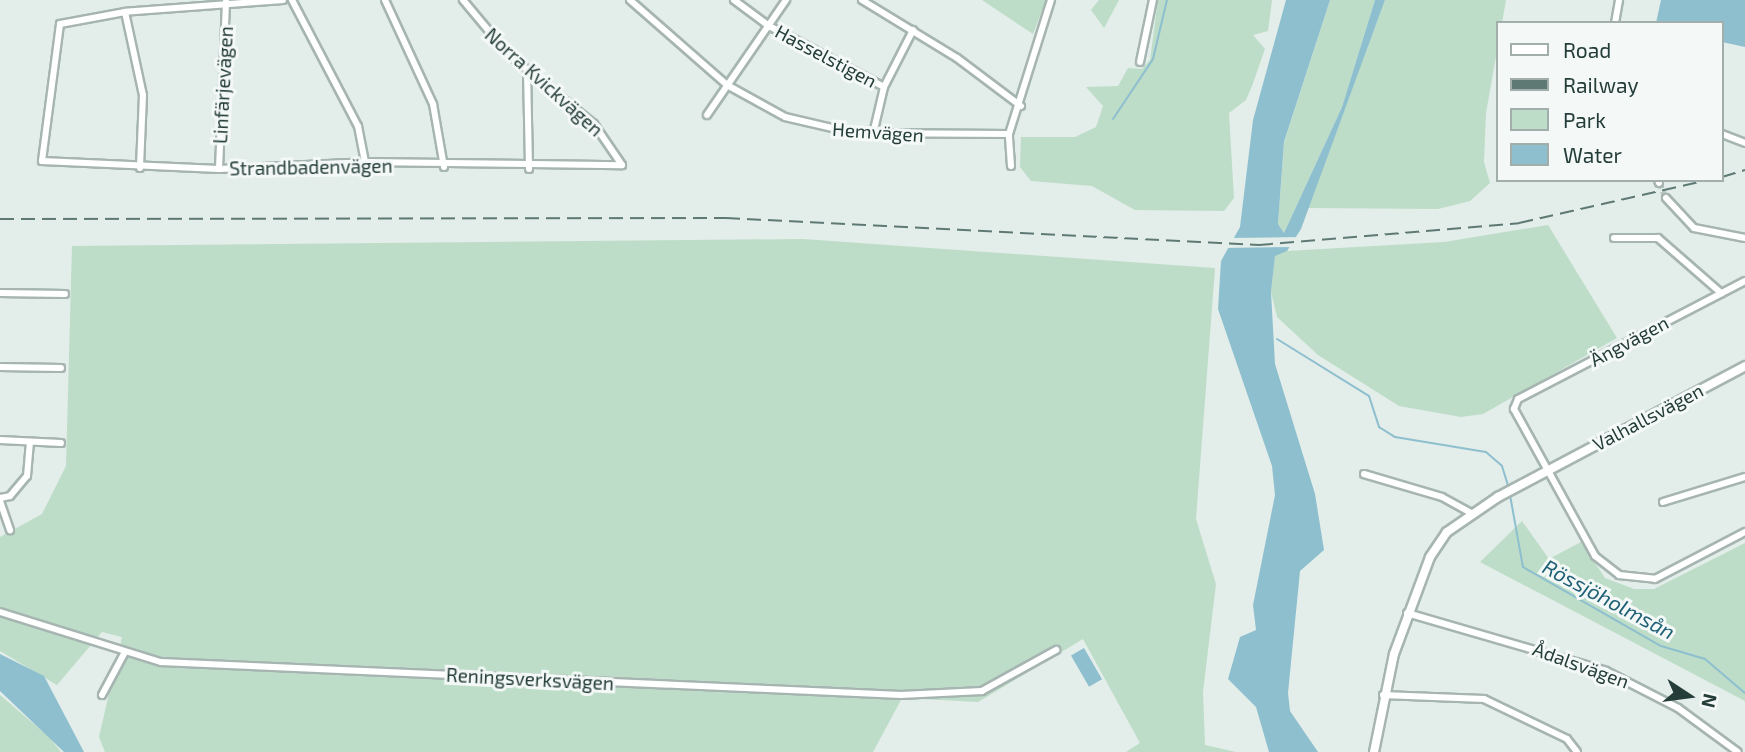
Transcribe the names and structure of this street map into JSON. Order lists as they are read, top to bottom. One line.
{"streets":{"street":["Hasselstigen","Norra Kvickvägen","Linfärjevägen","Hemvägen","Strandbadenvägen","Ängvägen","Valhallsvägen","Ådalsvägen","Reningsverksvägen"]},"crossings":[["Norra Kvickvägen","Strandbadenvägen"],["Linfärjevägen","Strandbadenvägen"],["Ängvägen","Valhallsvägen"],["Valhallsvägen","Ådalsvägen"]],"water":["Rössjöholmsån"],"legend":["Road","Railway","Park","Water"],"north":"right"}
